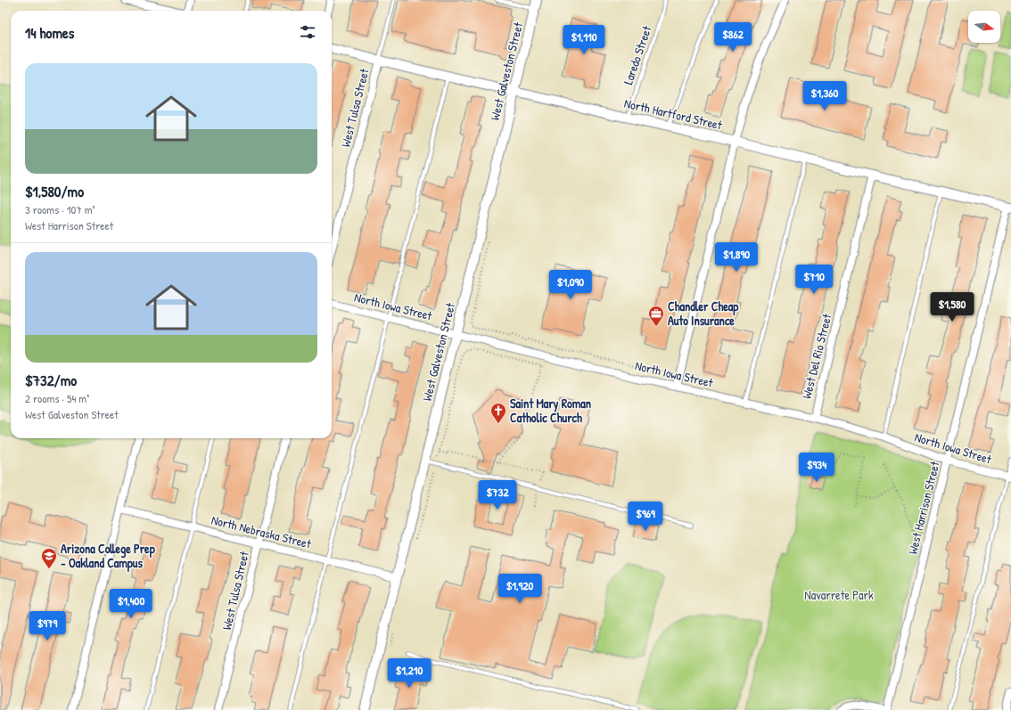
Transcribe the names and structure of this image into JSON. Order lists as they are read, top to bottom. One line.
{"streets":{"street":["West Galveston Street","West Tulsa Street","North Hartford Street","North Iowa Street","West Del Rio Street","West Harrison Street","North Nebraska Street"],"lane":["Laredo Street"]},"crossings":[["Laredo Street","North Hartford Street"],["West Galveston Street","North Hartford Street"],["West Galveston Street","North Iowa Street"],["West Galveston Street","North Nebraska Street"],["West Tulsa Street","North Hartford Street"],["West Tulsa Street","North Nebraska Street"],["North Hartford Street","West Del Rio Street"],["North Hartford Street","West Harrison Street"],["North Iowa Street","West Del Rio Street"],["North Iowa Street","West Harrison Street"]],"parks":["Navarrete Park"],"places":{"office":["Chandler Cheap Auto Insurance"],"church":["Saint Mary Roman Catholic Church"],"school or university":["Arizona College Prep - Oakland Campus"]},"north":"right","page":{"heading":"14 homes","price":["$862","$1,110","$1,360","$1,890","$710","$1,090","$1,580","$934","$732","$969","$1,920","$1,400","$979","$1,210"],"list":[{"name":"$1,580/mo","note":"3 rooms · 107 m² · West Harrison Street"},{"name":"$732/mo","note":"2 rooms · 54 m² · West Galveston Street"}]}}
